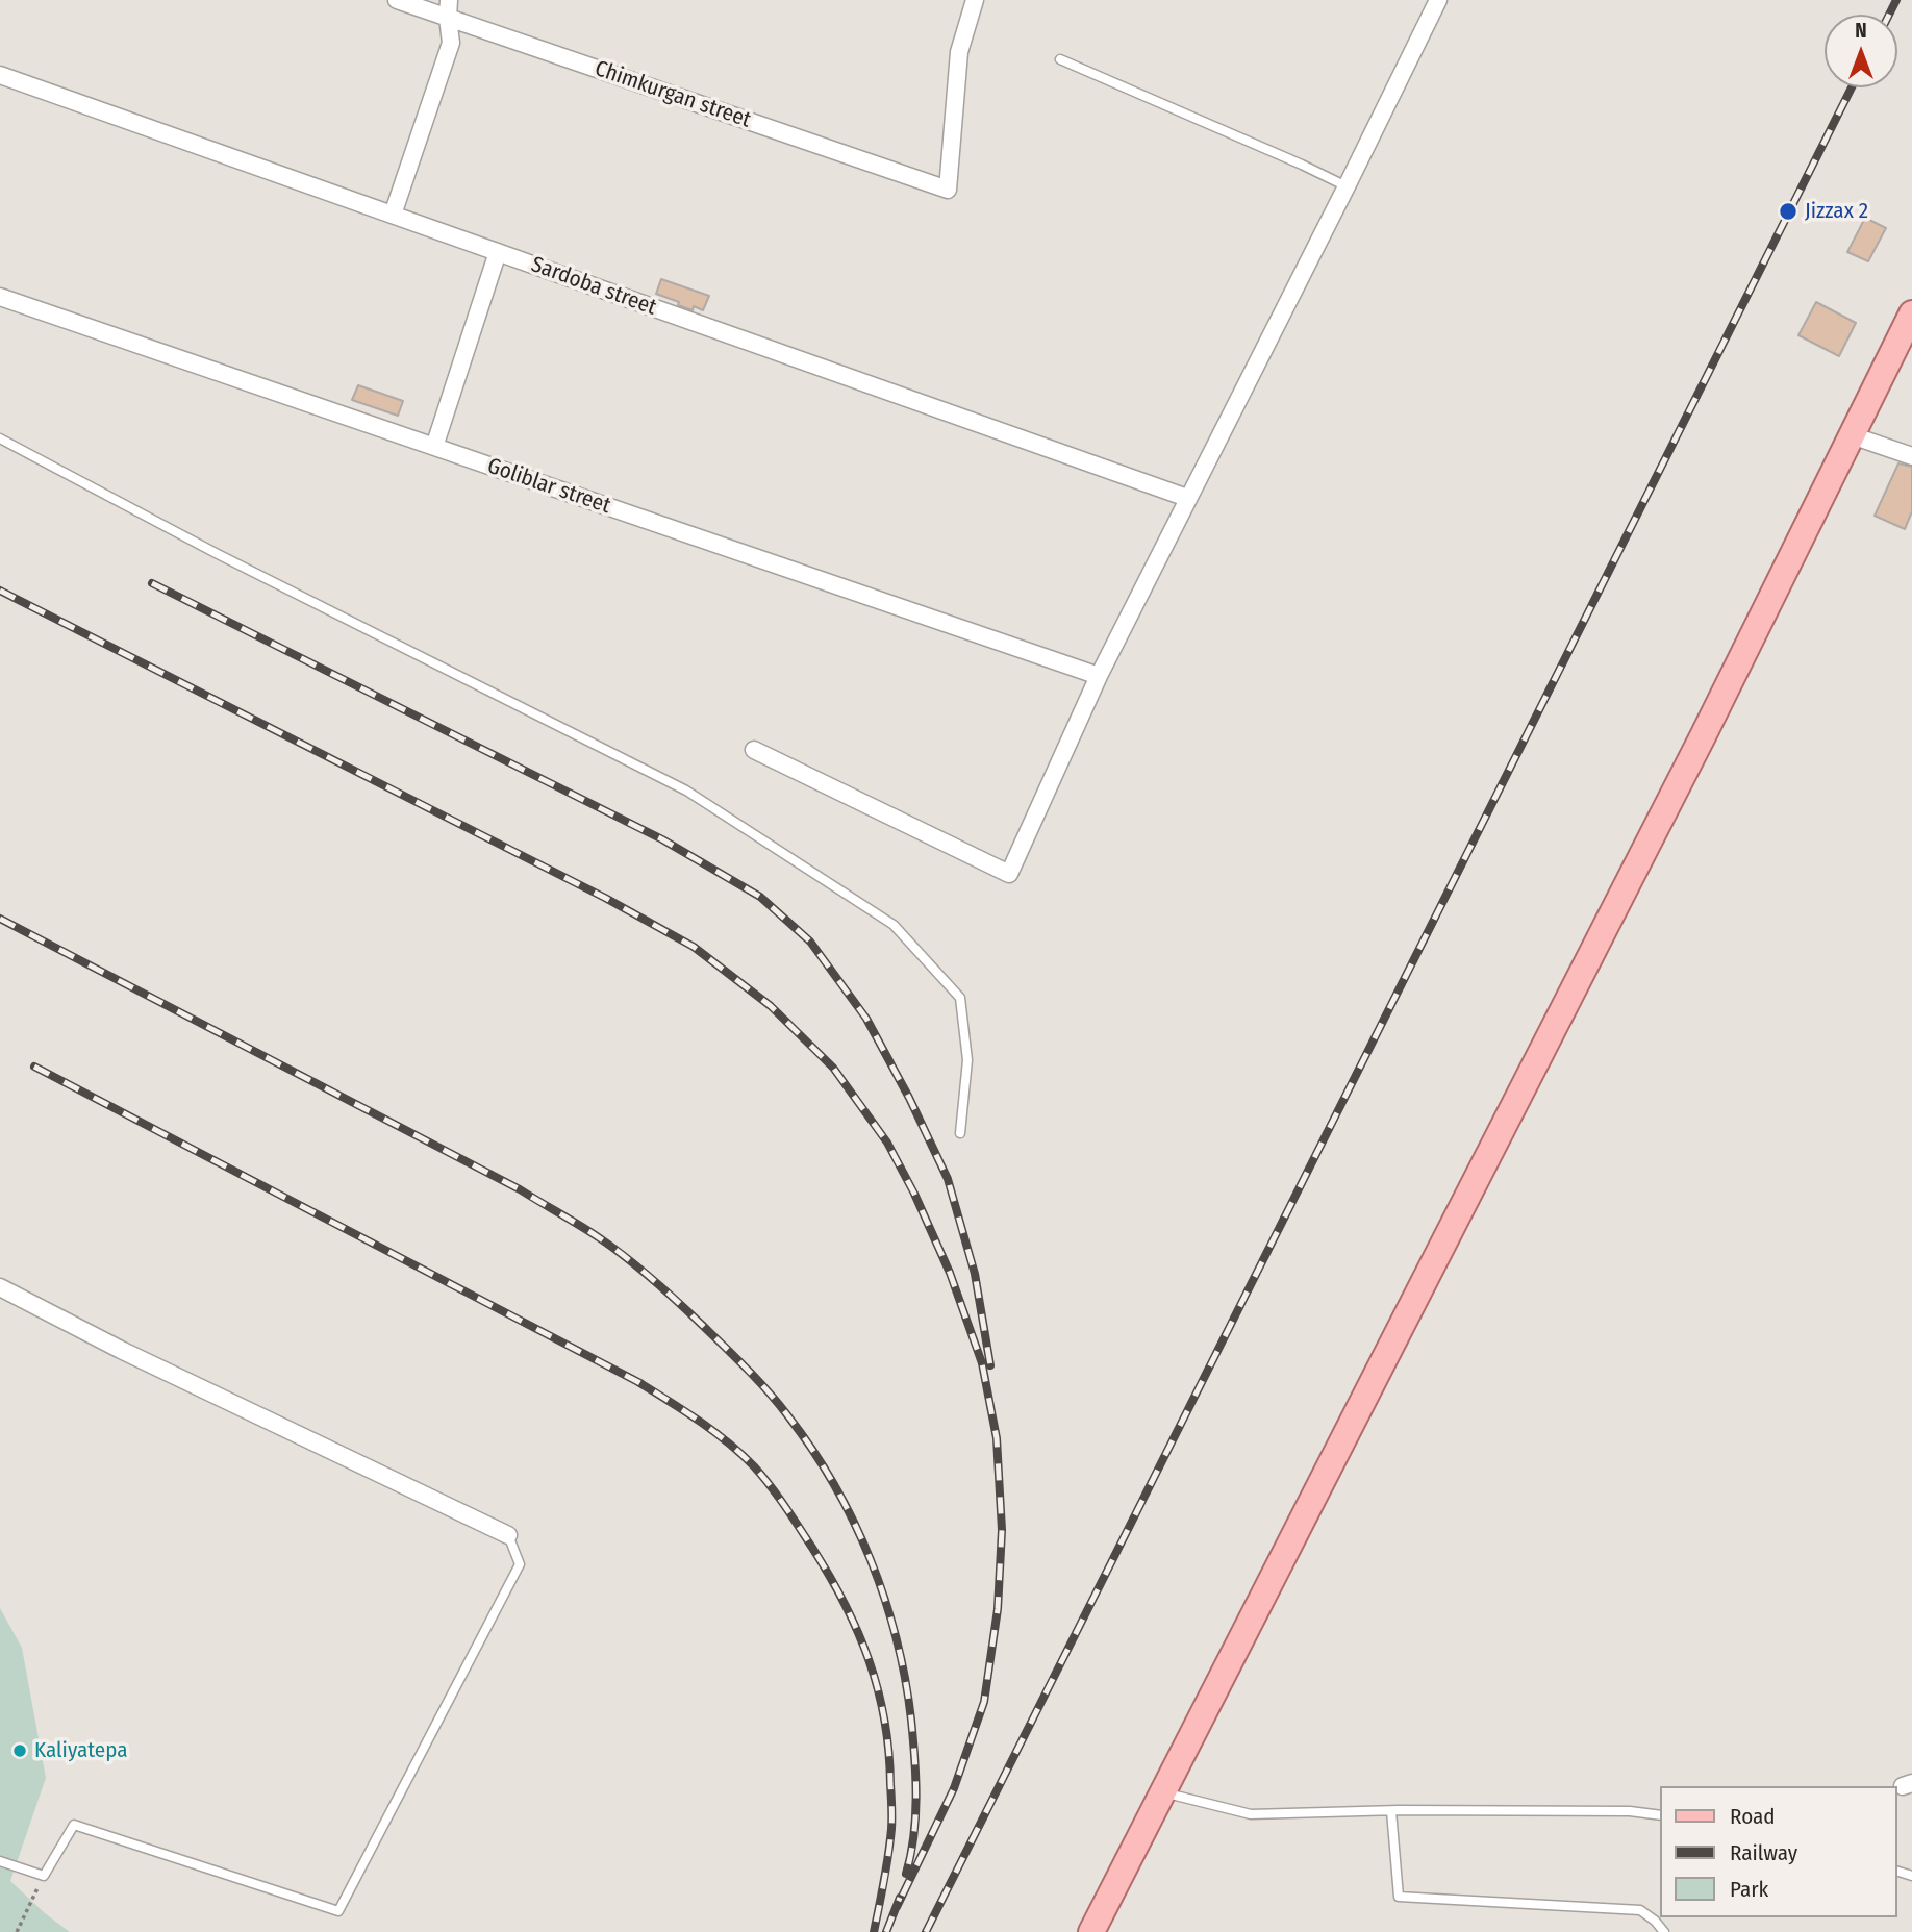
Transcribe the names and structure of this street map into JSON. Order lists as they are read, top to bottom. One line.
{"streets":{"street":["Chimkurgan street","Sardoba street","Goliblar street"]},"places":["Jizzax 2","Kaliyatepa"],"legend":["Road","Railway","Park"],"north":"top"}
